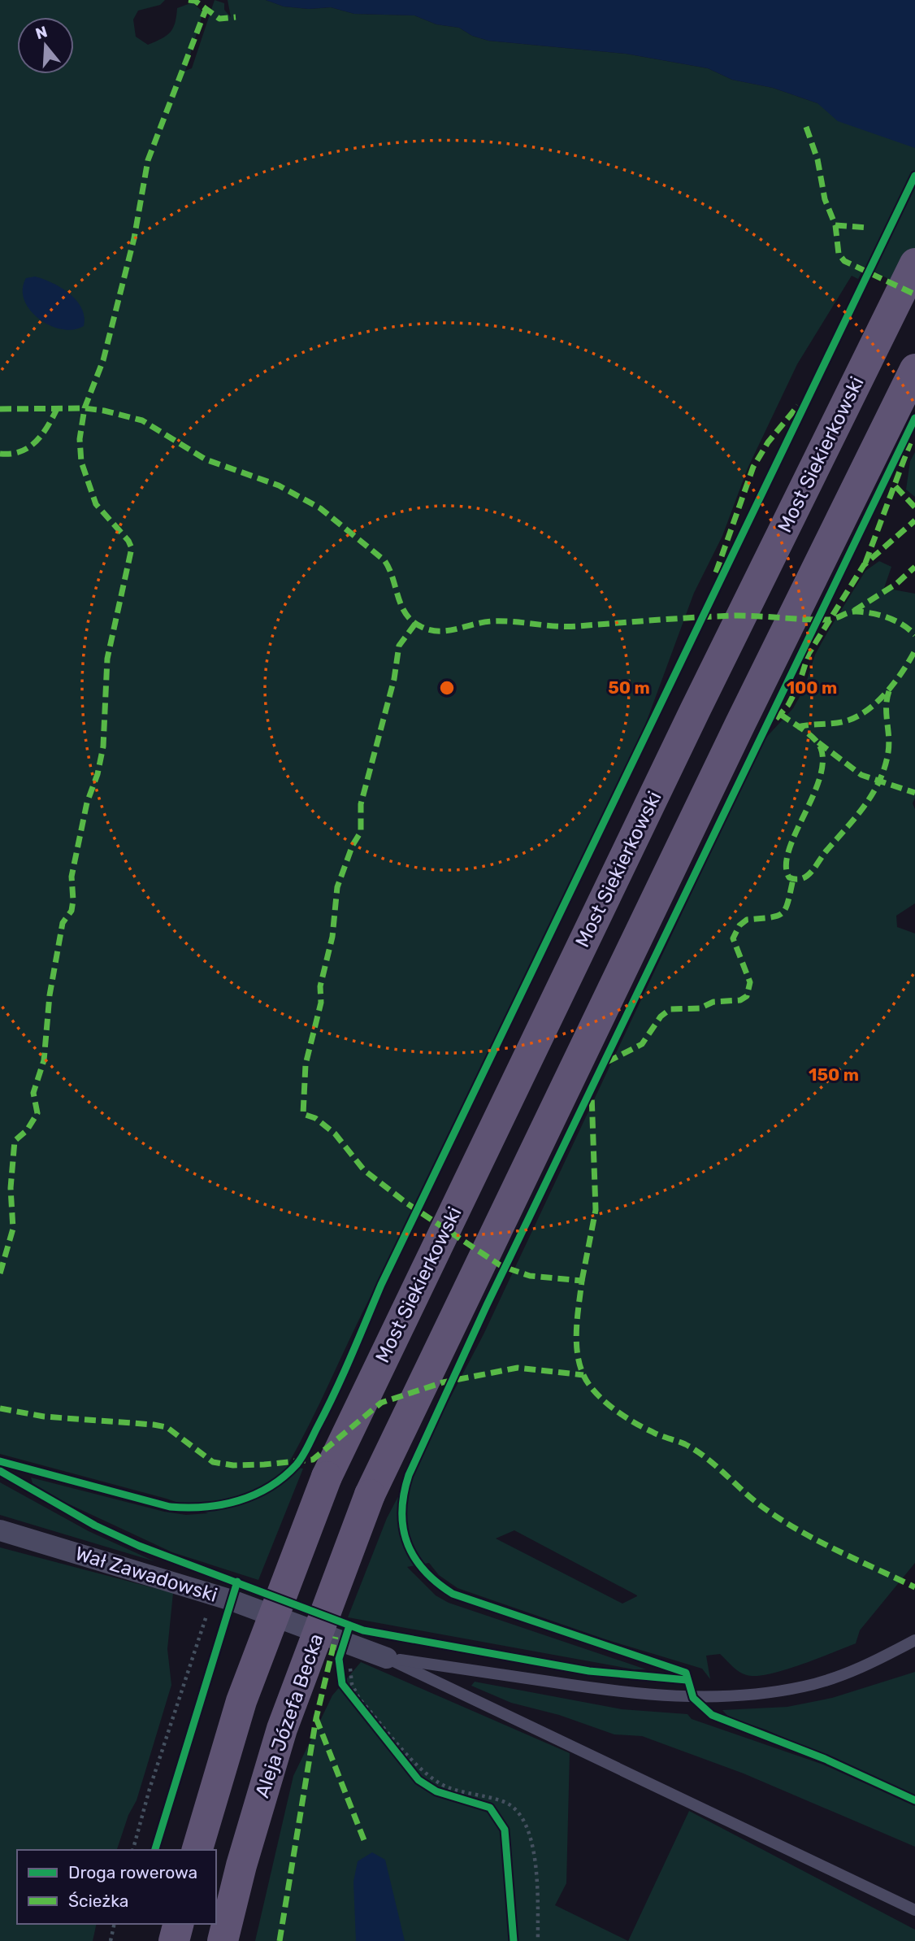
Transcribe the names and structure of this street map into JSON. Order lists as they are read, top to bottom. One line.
{"streets":{"main road":["Most Siekierkowski","Aleja Józefa Becka"],"street":["Wał Zawadowski"]},"legend":["Droga rowerowa","Ścieżka"],"north":"top","rings":["50 m","100 m","150 m"]}
